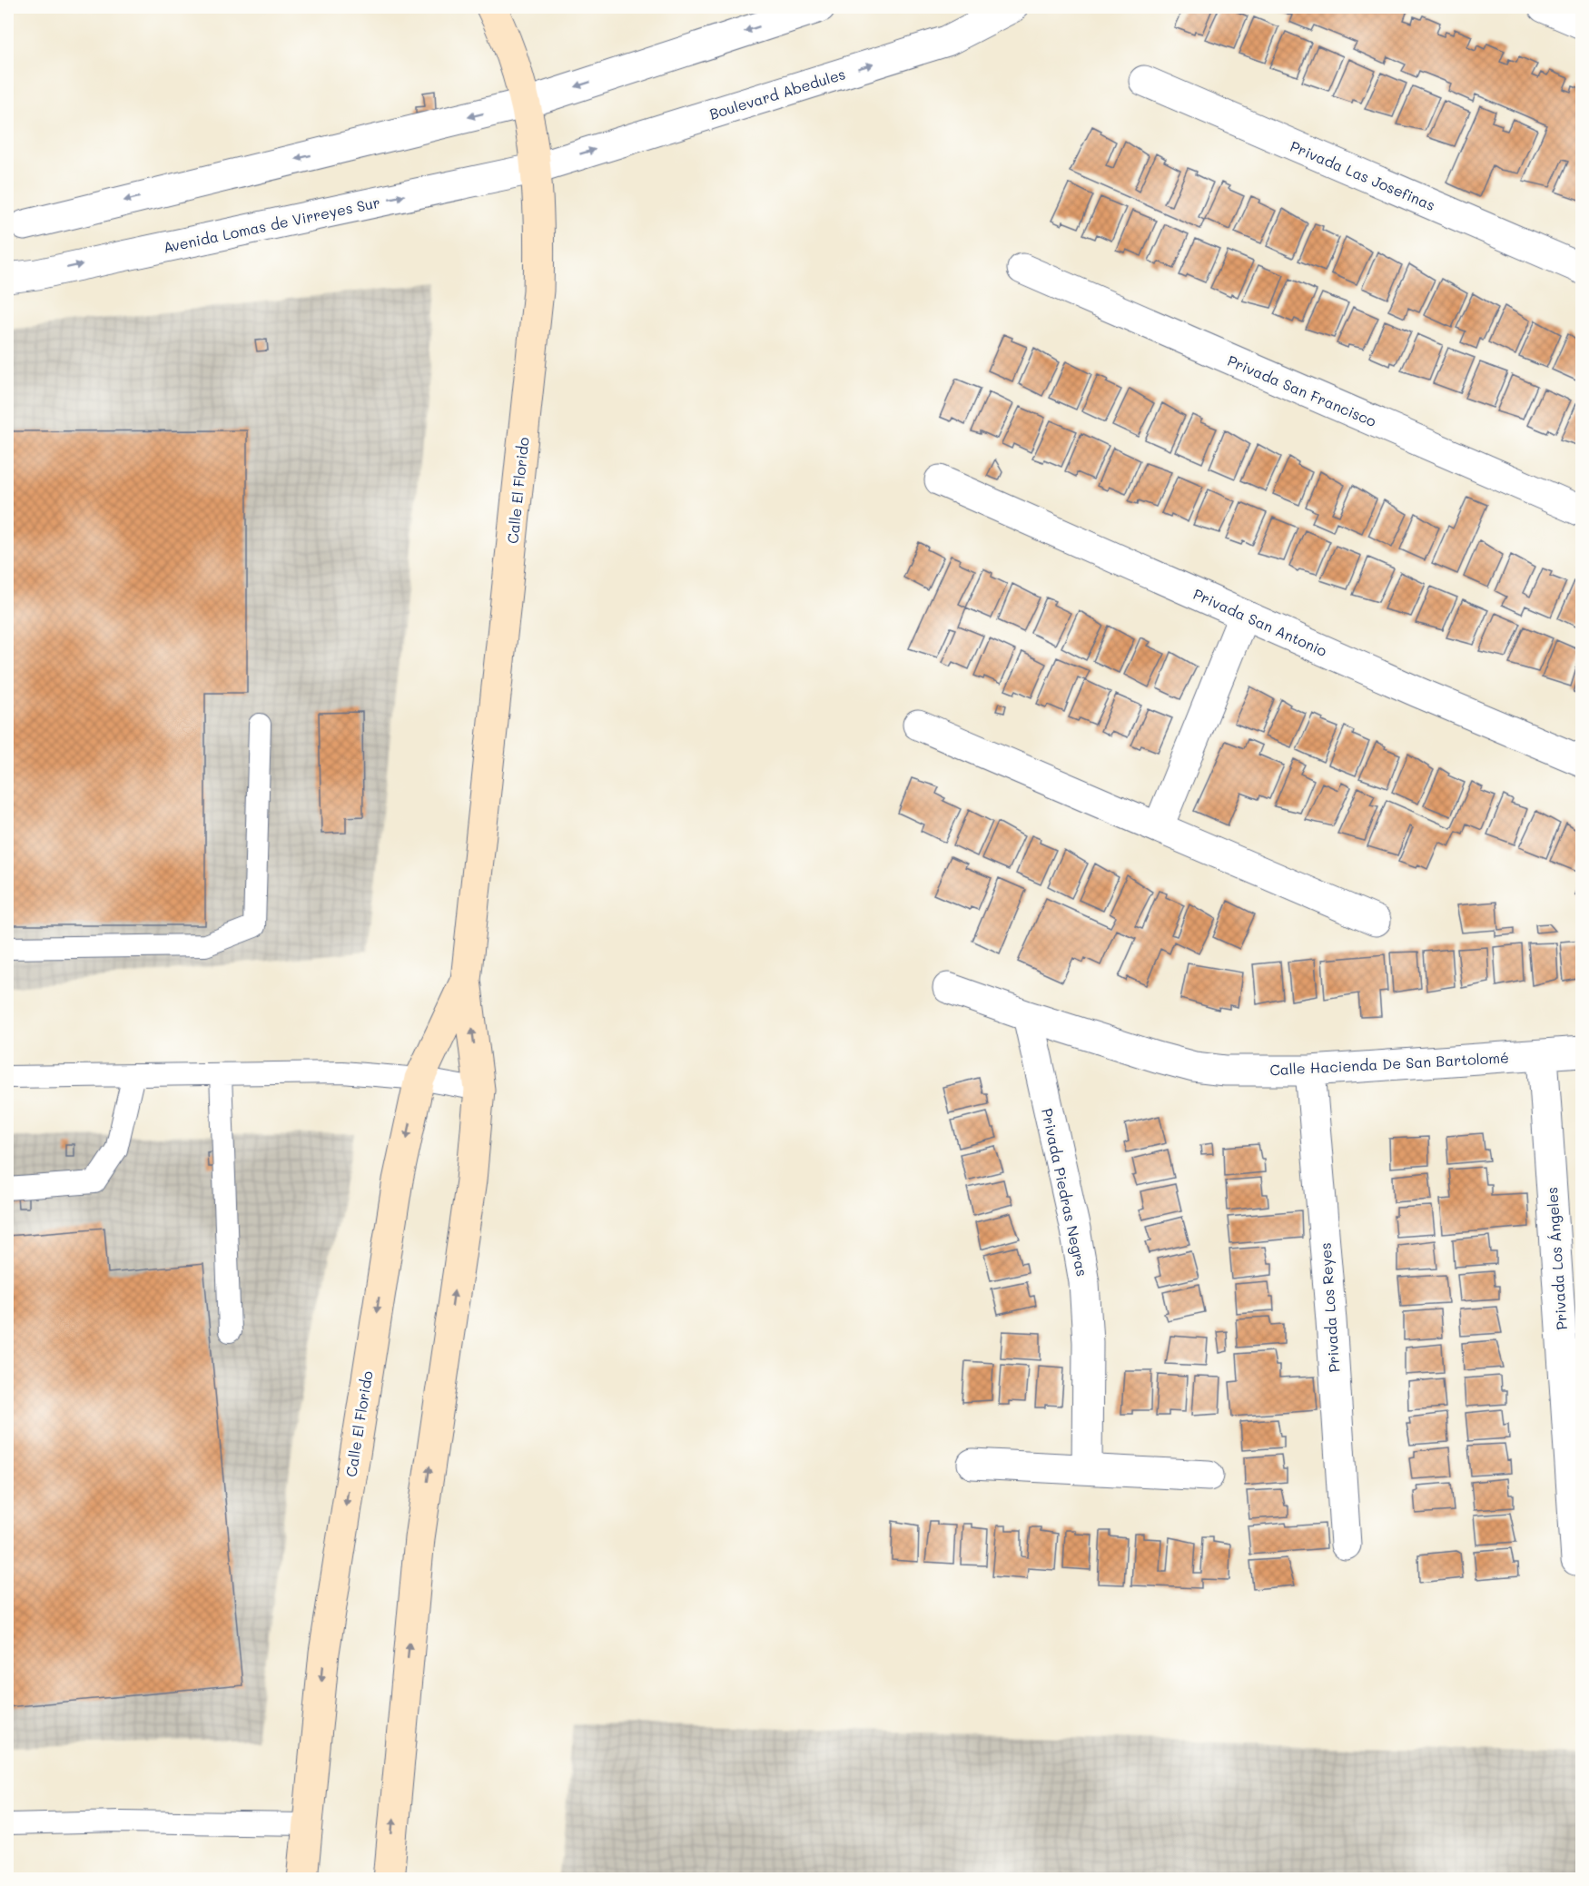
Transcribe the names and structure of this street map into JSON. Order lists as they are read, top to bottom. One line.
{"streets":{"main road":["Calle El Florido"],"street":["Boulevard Abedules","Privada Las Josefinas","Avenida Lomas de Virreyes Sur","Privada San Francisco","Privada San Antonio","Calle Hacienda De San Bartolomé","Privada Piedras Negras","Privada Los Ángeles","Privada Los Reyes"]},"crossings":[["Boulevard Abedules","Avenida Lomas de Virreyes Sur"],["Boulevard Abedules","Calle El Florido"],["Avenida Lomas de Virreyes Sur","Calle El Florido"],["Calle Hacienda De San Bartolomé","Privada Piedras Negras"],["Calle Hacienda De San Bartolomé","Privada Los Ángeles"],["Calle Hacienda De San Bartolomé","Privada Los Reyes"]]}
